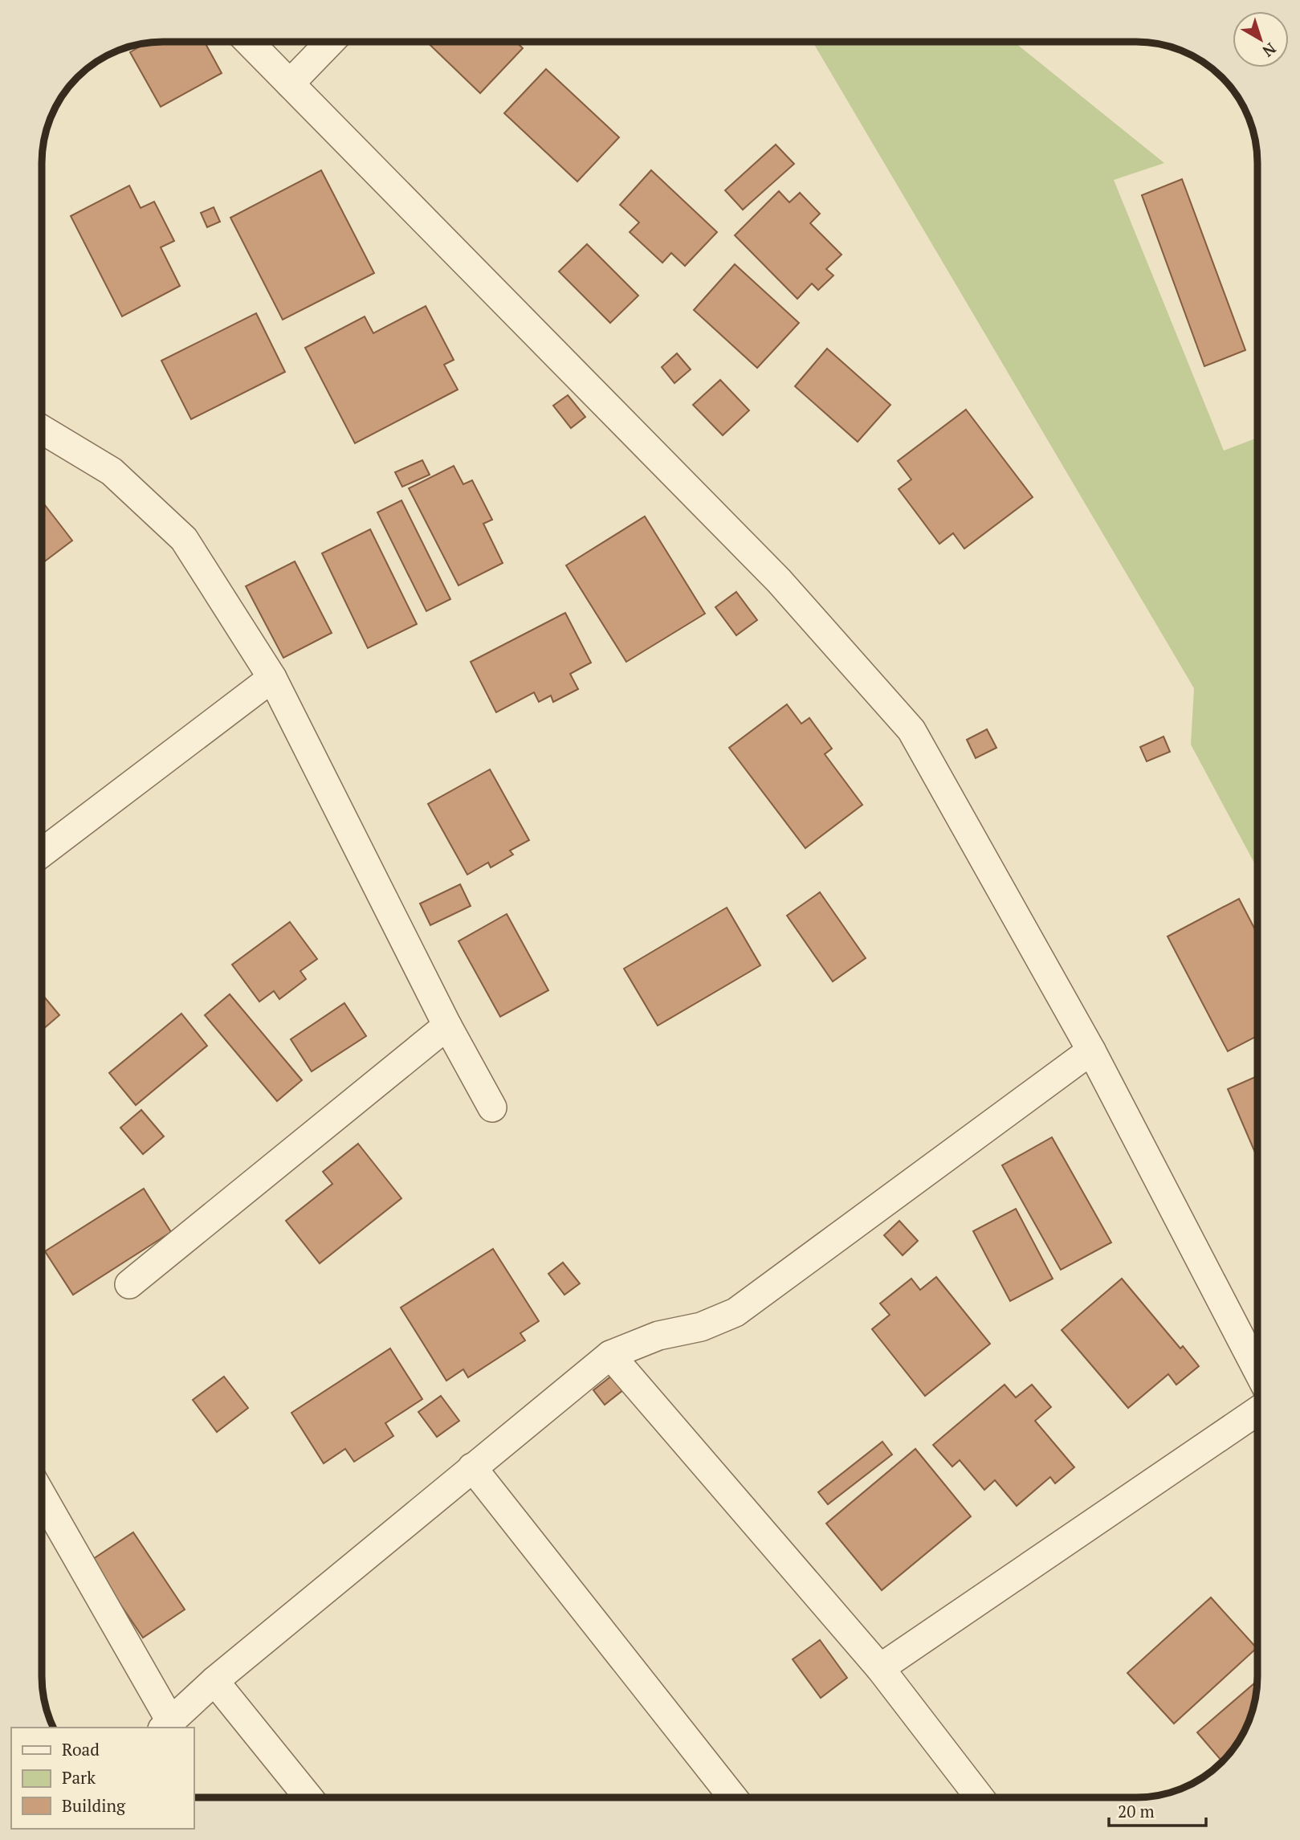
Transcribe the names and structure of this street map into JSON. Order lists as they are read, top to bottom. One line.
{"legend":["Road","Park","Building"],"scale_bar":"20 m","north":"bottom right"}
